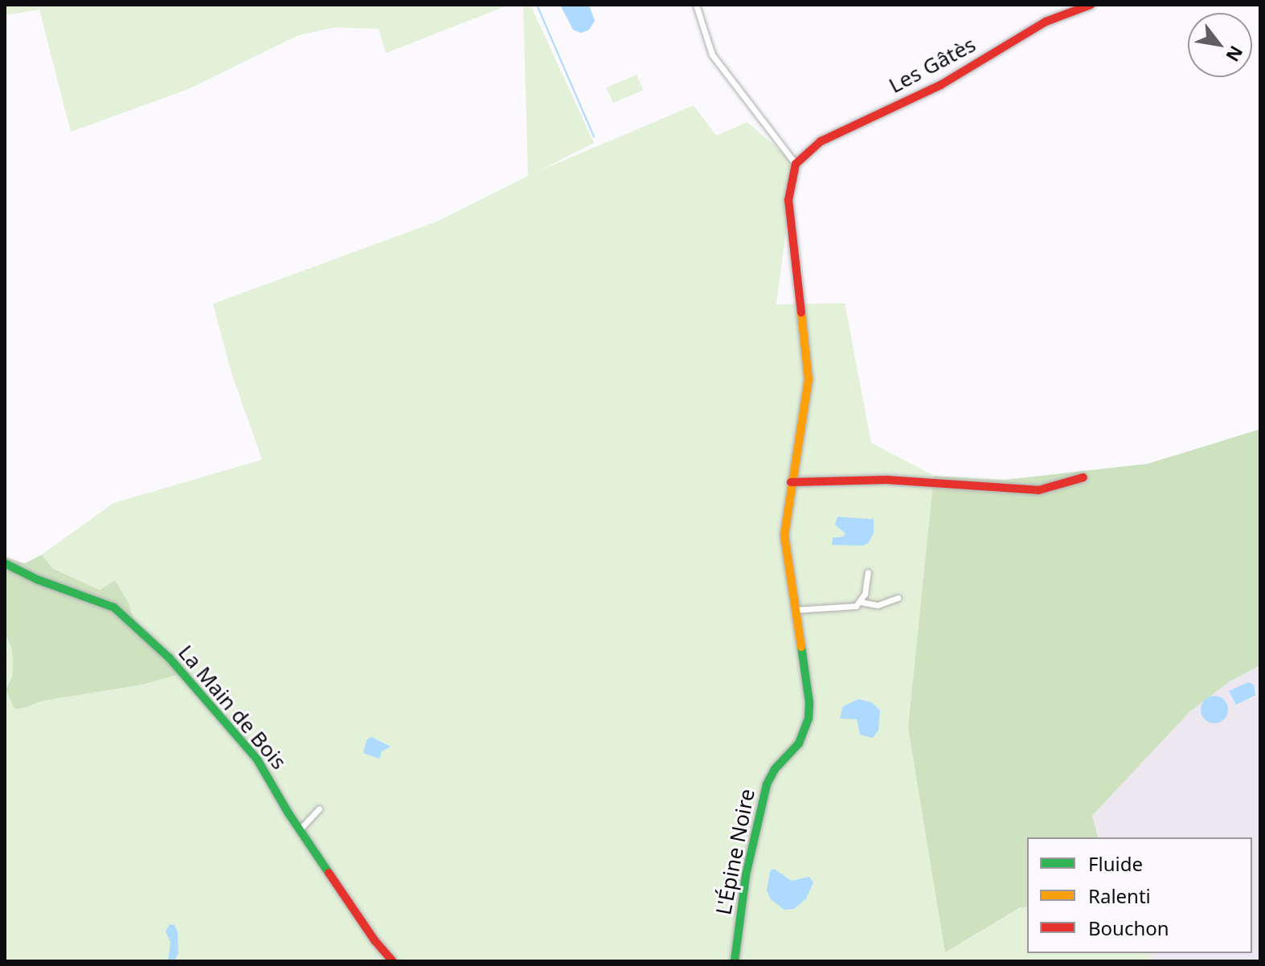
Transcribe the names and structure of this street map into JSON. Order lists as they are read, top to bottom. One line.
{"streets":{"street":["Les Gâtès","La Main de Bois","L'Épine Noire"]},"crossings":[["Les Gâtès","L'Épine Noire"]],"legend":["Fluide","Ralenti","Bouchon"],"north":"bottom right"}
